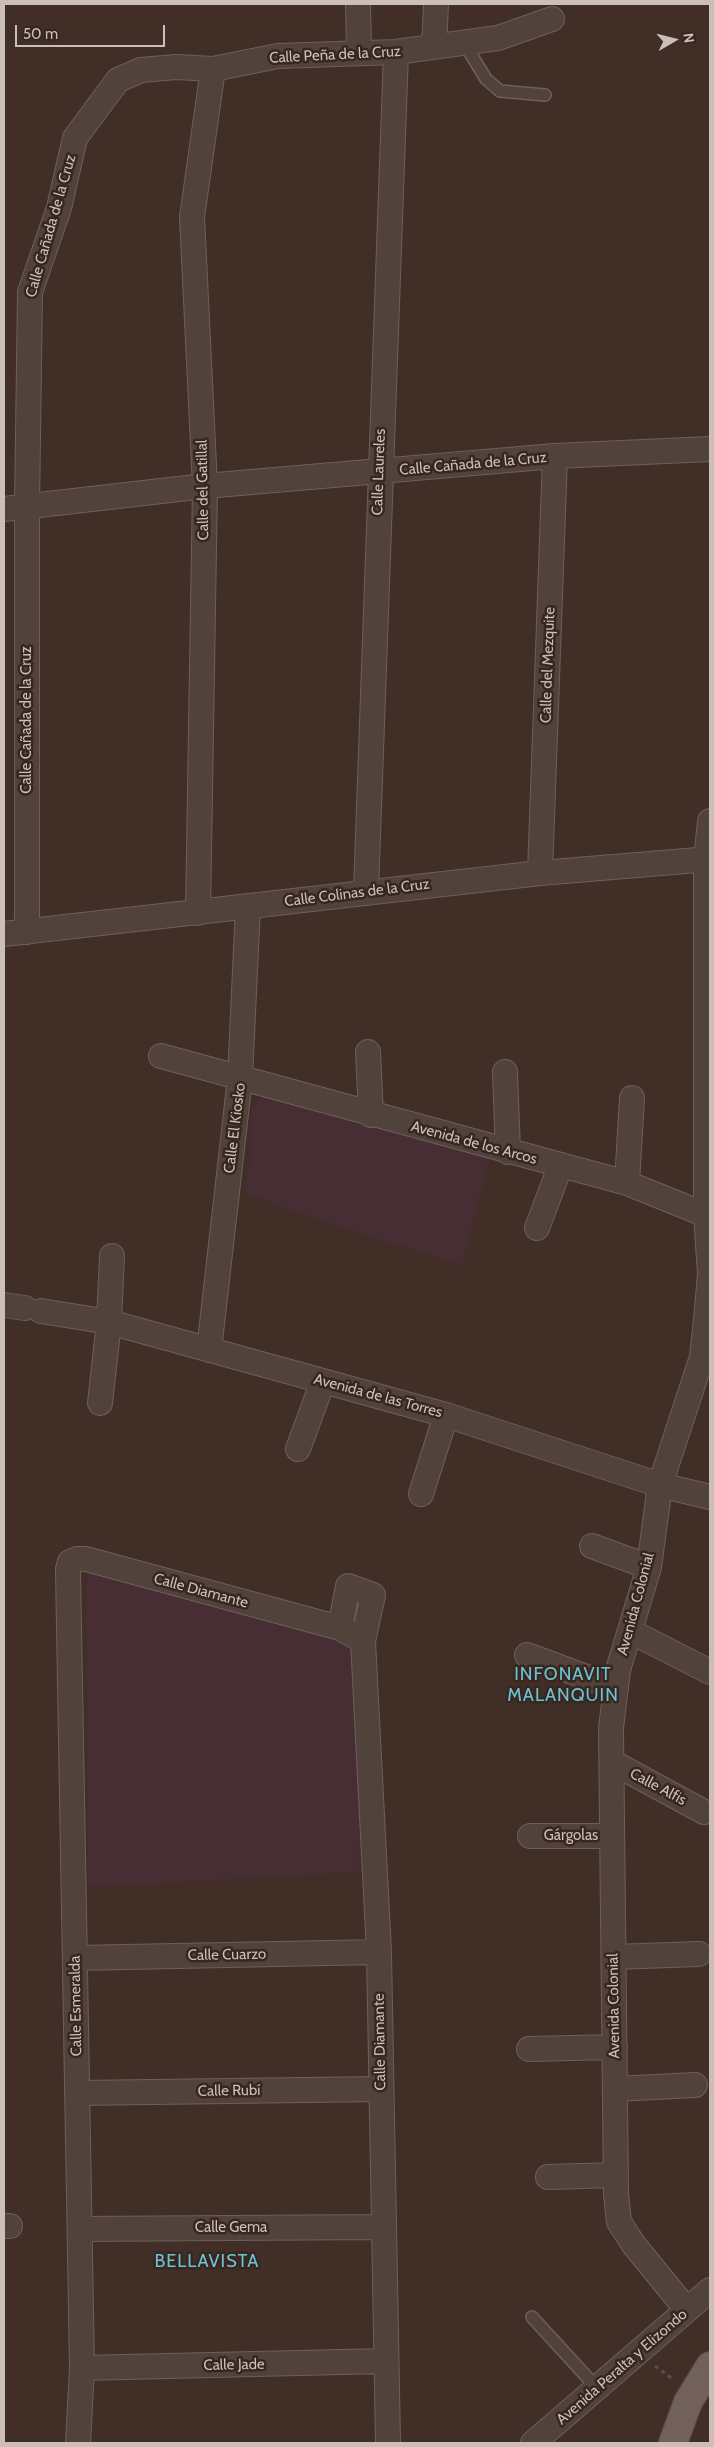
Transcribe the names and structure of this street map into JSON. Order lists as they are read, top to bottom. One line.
{"streets":{"street":["Calle Peña de la Cruz","Calle Cañada de la Cruz","Calle Laureles","Calle del Gatillal","Calle del Mezquite","Calle Colinas de la Cruz","Calle El Kiosko","Avenida de los Arcos","Avenida de las Torres","Calle Diamante","Avenida Colonial","Calle Alfis","Gárgolas","Calle Cuarzo","Calle Esmeralda","Calle Rubí","Calle Gema","Calle Jade","Avenida Peralta y Elizondo"]},"crossings":[["Calle Peña de la Cruz","Calle Cañada de la Cruz"],["Calle Peña de la Cruz","Calle Laureles"],["Calle Peña de la Cruz","Calle del Gatillal"],["Calle Cañada de la Cruz","Calle Laureles"],["Calle Cañada de la Cruz","Calle del Gatillal"],["Calle Cañada de la Cruz","Calle del Mezquite"],["Calle Cañada de la Cruz","Calle Colinas de la Cruz"],["Calle Laureles","Calle Colinas de la Cruz"],["Calle del Gatillal","Calle Colinas de la Cruz"],["Calle del Mezquite","Calle Colinas de la Cruz"],["Calle Colinas de la Cruz","Calle El Kiosko"],["Calle Colinas de la Cruz","Avenida Colonial"],["Calle El Kiosko","Avenida de los Arcos"],["Calle El Kiosko","Avenida de las Torres"],["Avenida de los Arcos","Avenida Colonial"],["Avenida de las Torres","Avenida Colonial"],["Calle Diamante","Calle Cuarzo"],["Calle Diamante","Calle Esmeralda"],["Calle Diamante","Calle Rubí"],["Calle Diamante","Calle Gema"],["Calle Diamante","Calle Jade"],["Avenida Colonial","Calle Alfis"],["Avenida Colonial","Gárgolas"],["Avenida Colonial","Avenida Peralta y Elizondo"],["Calle Cuarzo","Calle Esmeralda"],["Calle Esmeralda","Calle Rubí"],["Calle Esmeralda","Calle Gema"],["Calle Esmeralda","Calle Jade"]],"districts":["INFONAVIT MALANQUIN","BELLAVISTA"],"scale_bar":"50 m","north":"right"}
